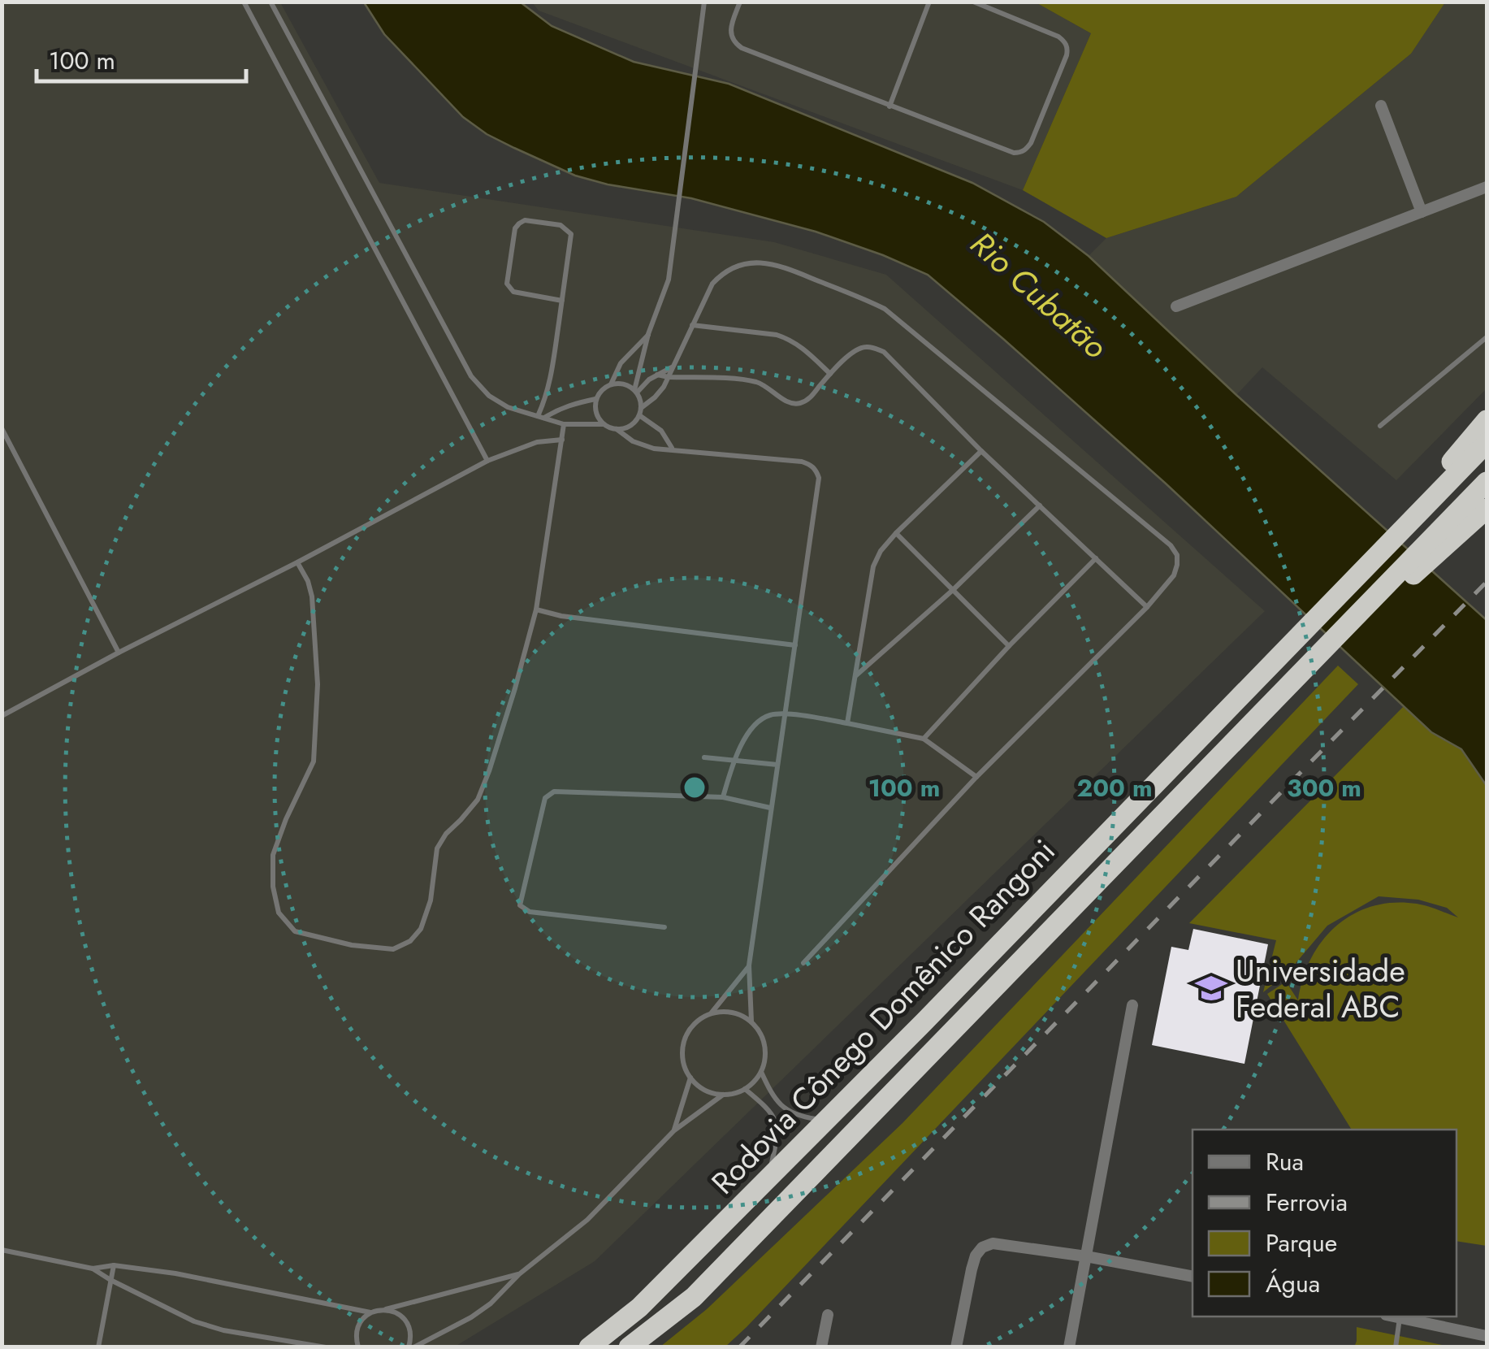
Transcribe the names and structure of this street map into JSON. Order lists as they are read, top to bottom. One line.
{"streets":{"highway":["Rodovia Cônego Domênico Rangoni"]},"water":["Rio Cubatão"],"places":{"school or university":["Universidade Federal ABC"]},"legend":["Rua","Ferrovia","Parque","Água"],"scale_bar":"100 m","rings":["100 m","200 m","300 m"]}
